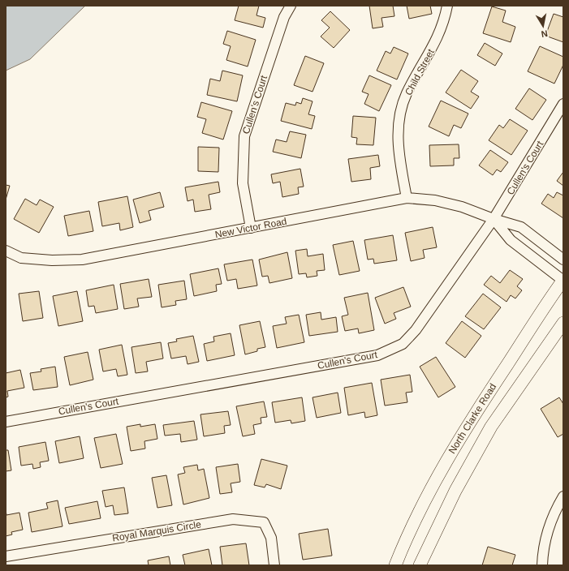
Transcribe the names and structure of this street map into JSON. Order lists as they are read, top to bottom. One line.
{"streets":{"street":["Child Street","Cullen's Court","New Victor Road","North Clarke Road","Royal Marquis Circle"]},"crossings":[["Child Street","New Victor Road"],["Cullen's Court","New Victor Road"]],"north":"bottom"}
